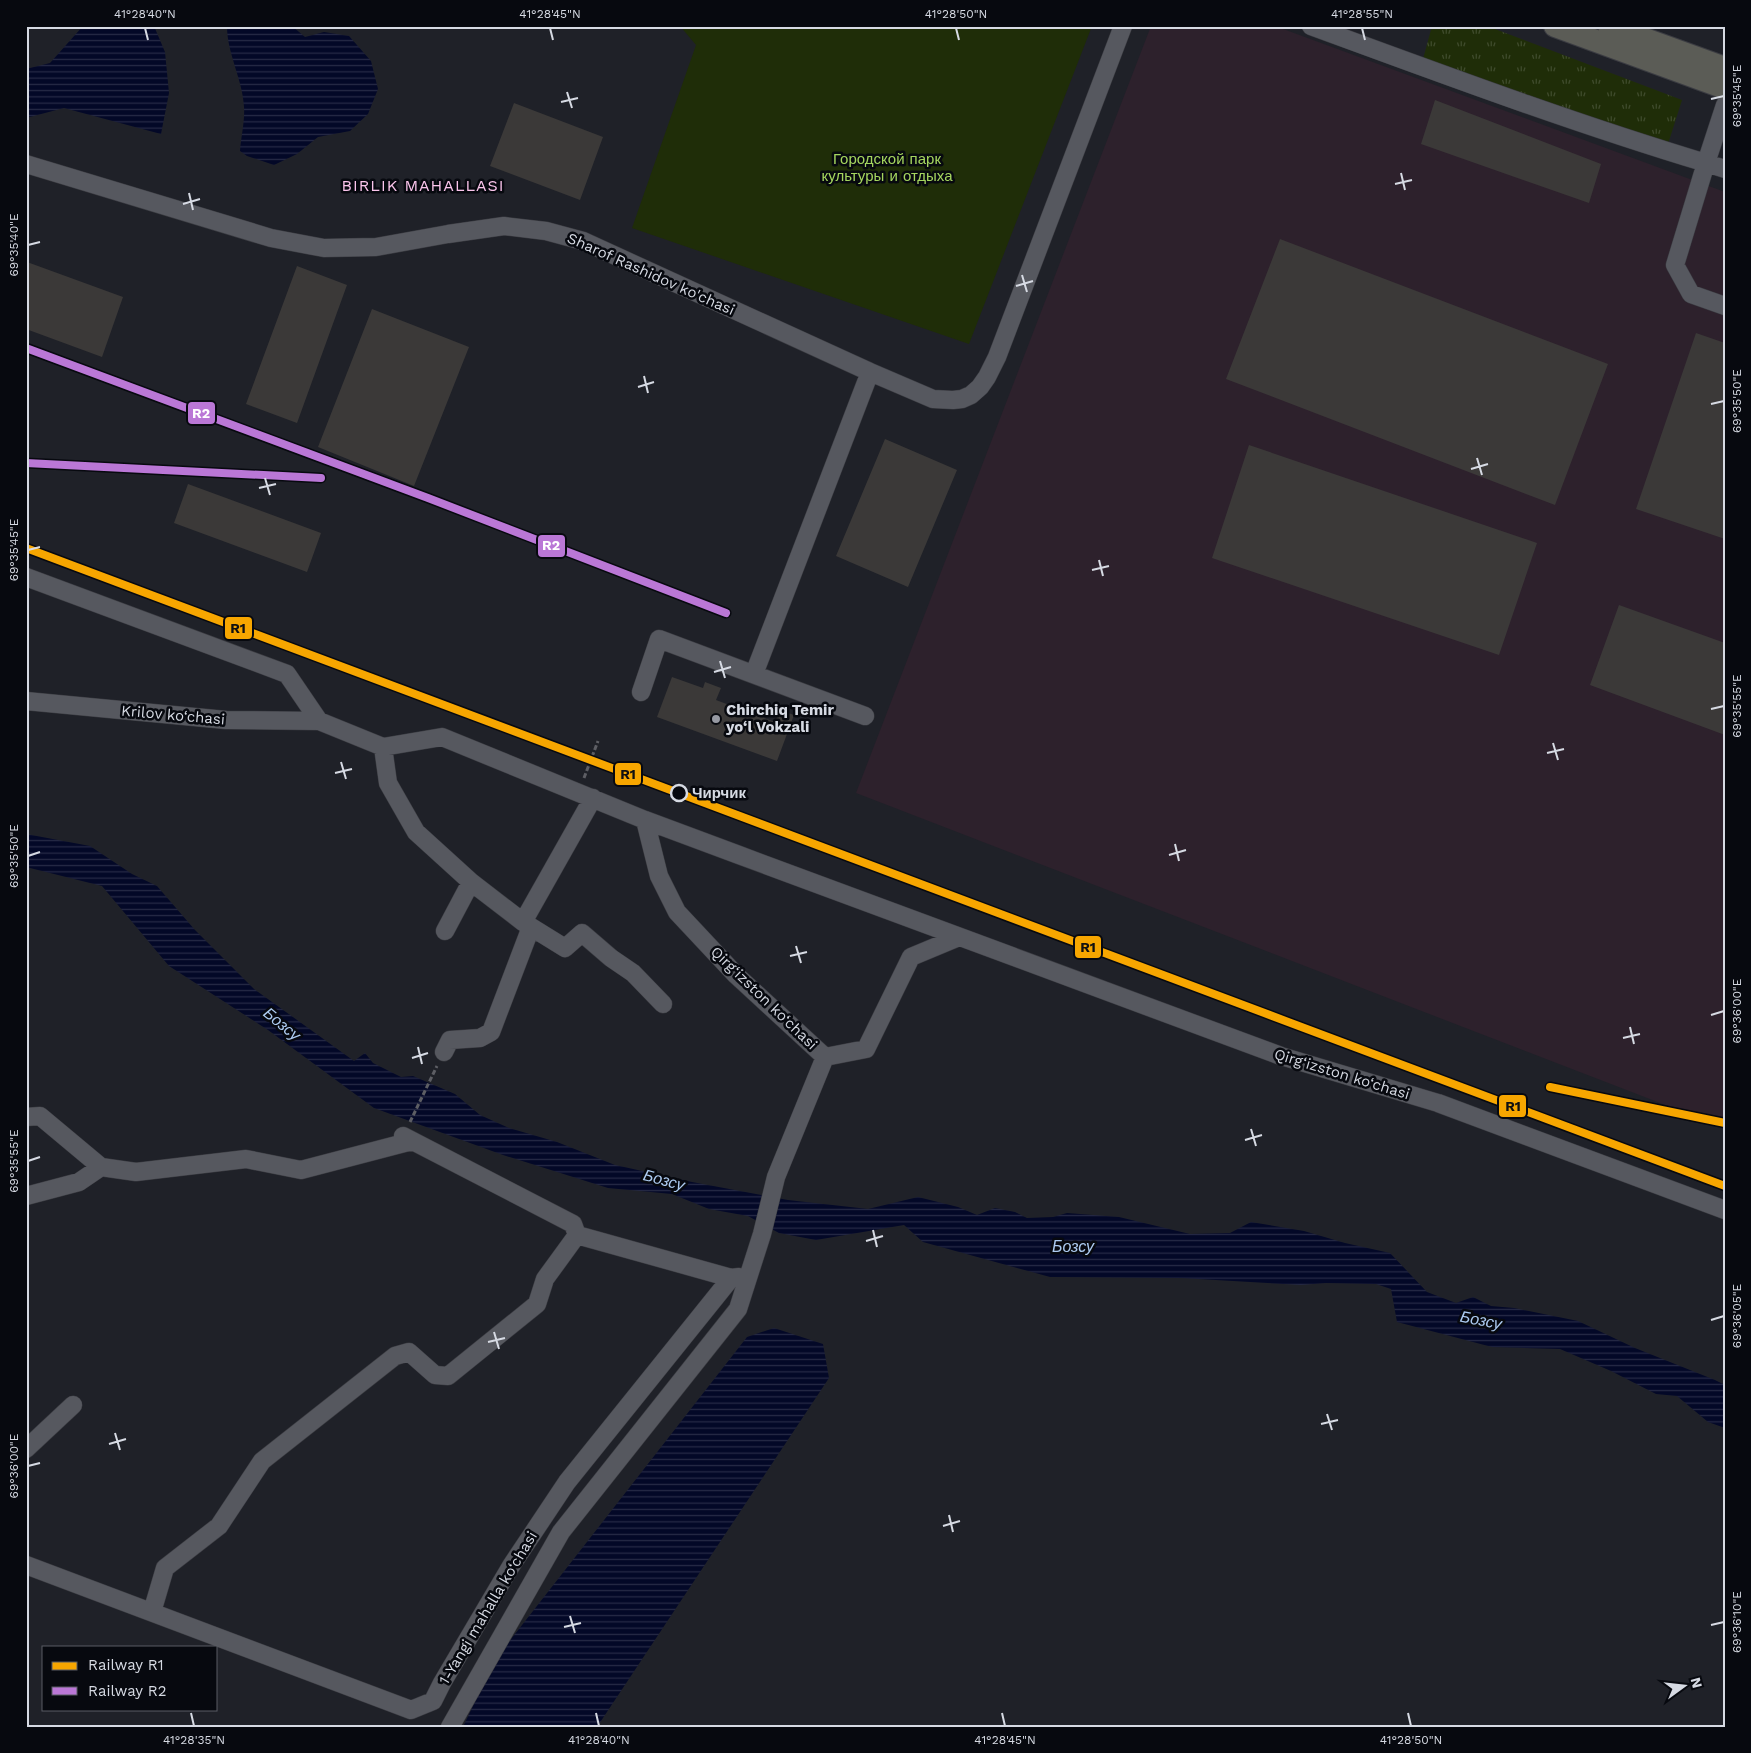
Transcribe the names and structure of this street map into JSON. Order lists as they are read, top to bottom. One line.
{"streets":{"street":["Sharof Rashidov ko'chasi","Krilov ko‘chasi","Qirg‘izston ko‘chasi","1-Yangi mahalla ko‘chasi"]},"crossings":[["Krilov ko‘chasi","Qirg‘izston ko‘chasi"]],"districts":["BIRLIK MAHALLASI"],"water":["Бозсу"],"parks":["Городской парк культуры и отдыха"],"places":["Chirchiq Temir yo‘l Vokzali","Чирчик"],"lines":["rail line R2","rail line R1"],"legend":["Railway R1","Railway R2"],"north":"right","coordinates":["41°28'40\"N","41°28'45\"N","41°28'50\"N","41°28'55\"N","69°35'45\"E","69°35'40\"E","69°35'50\"E","69°35'55\"E","69°36'00\"E","69°36'05\"E","69°36'10\"E","41°28'35\"N"]}
